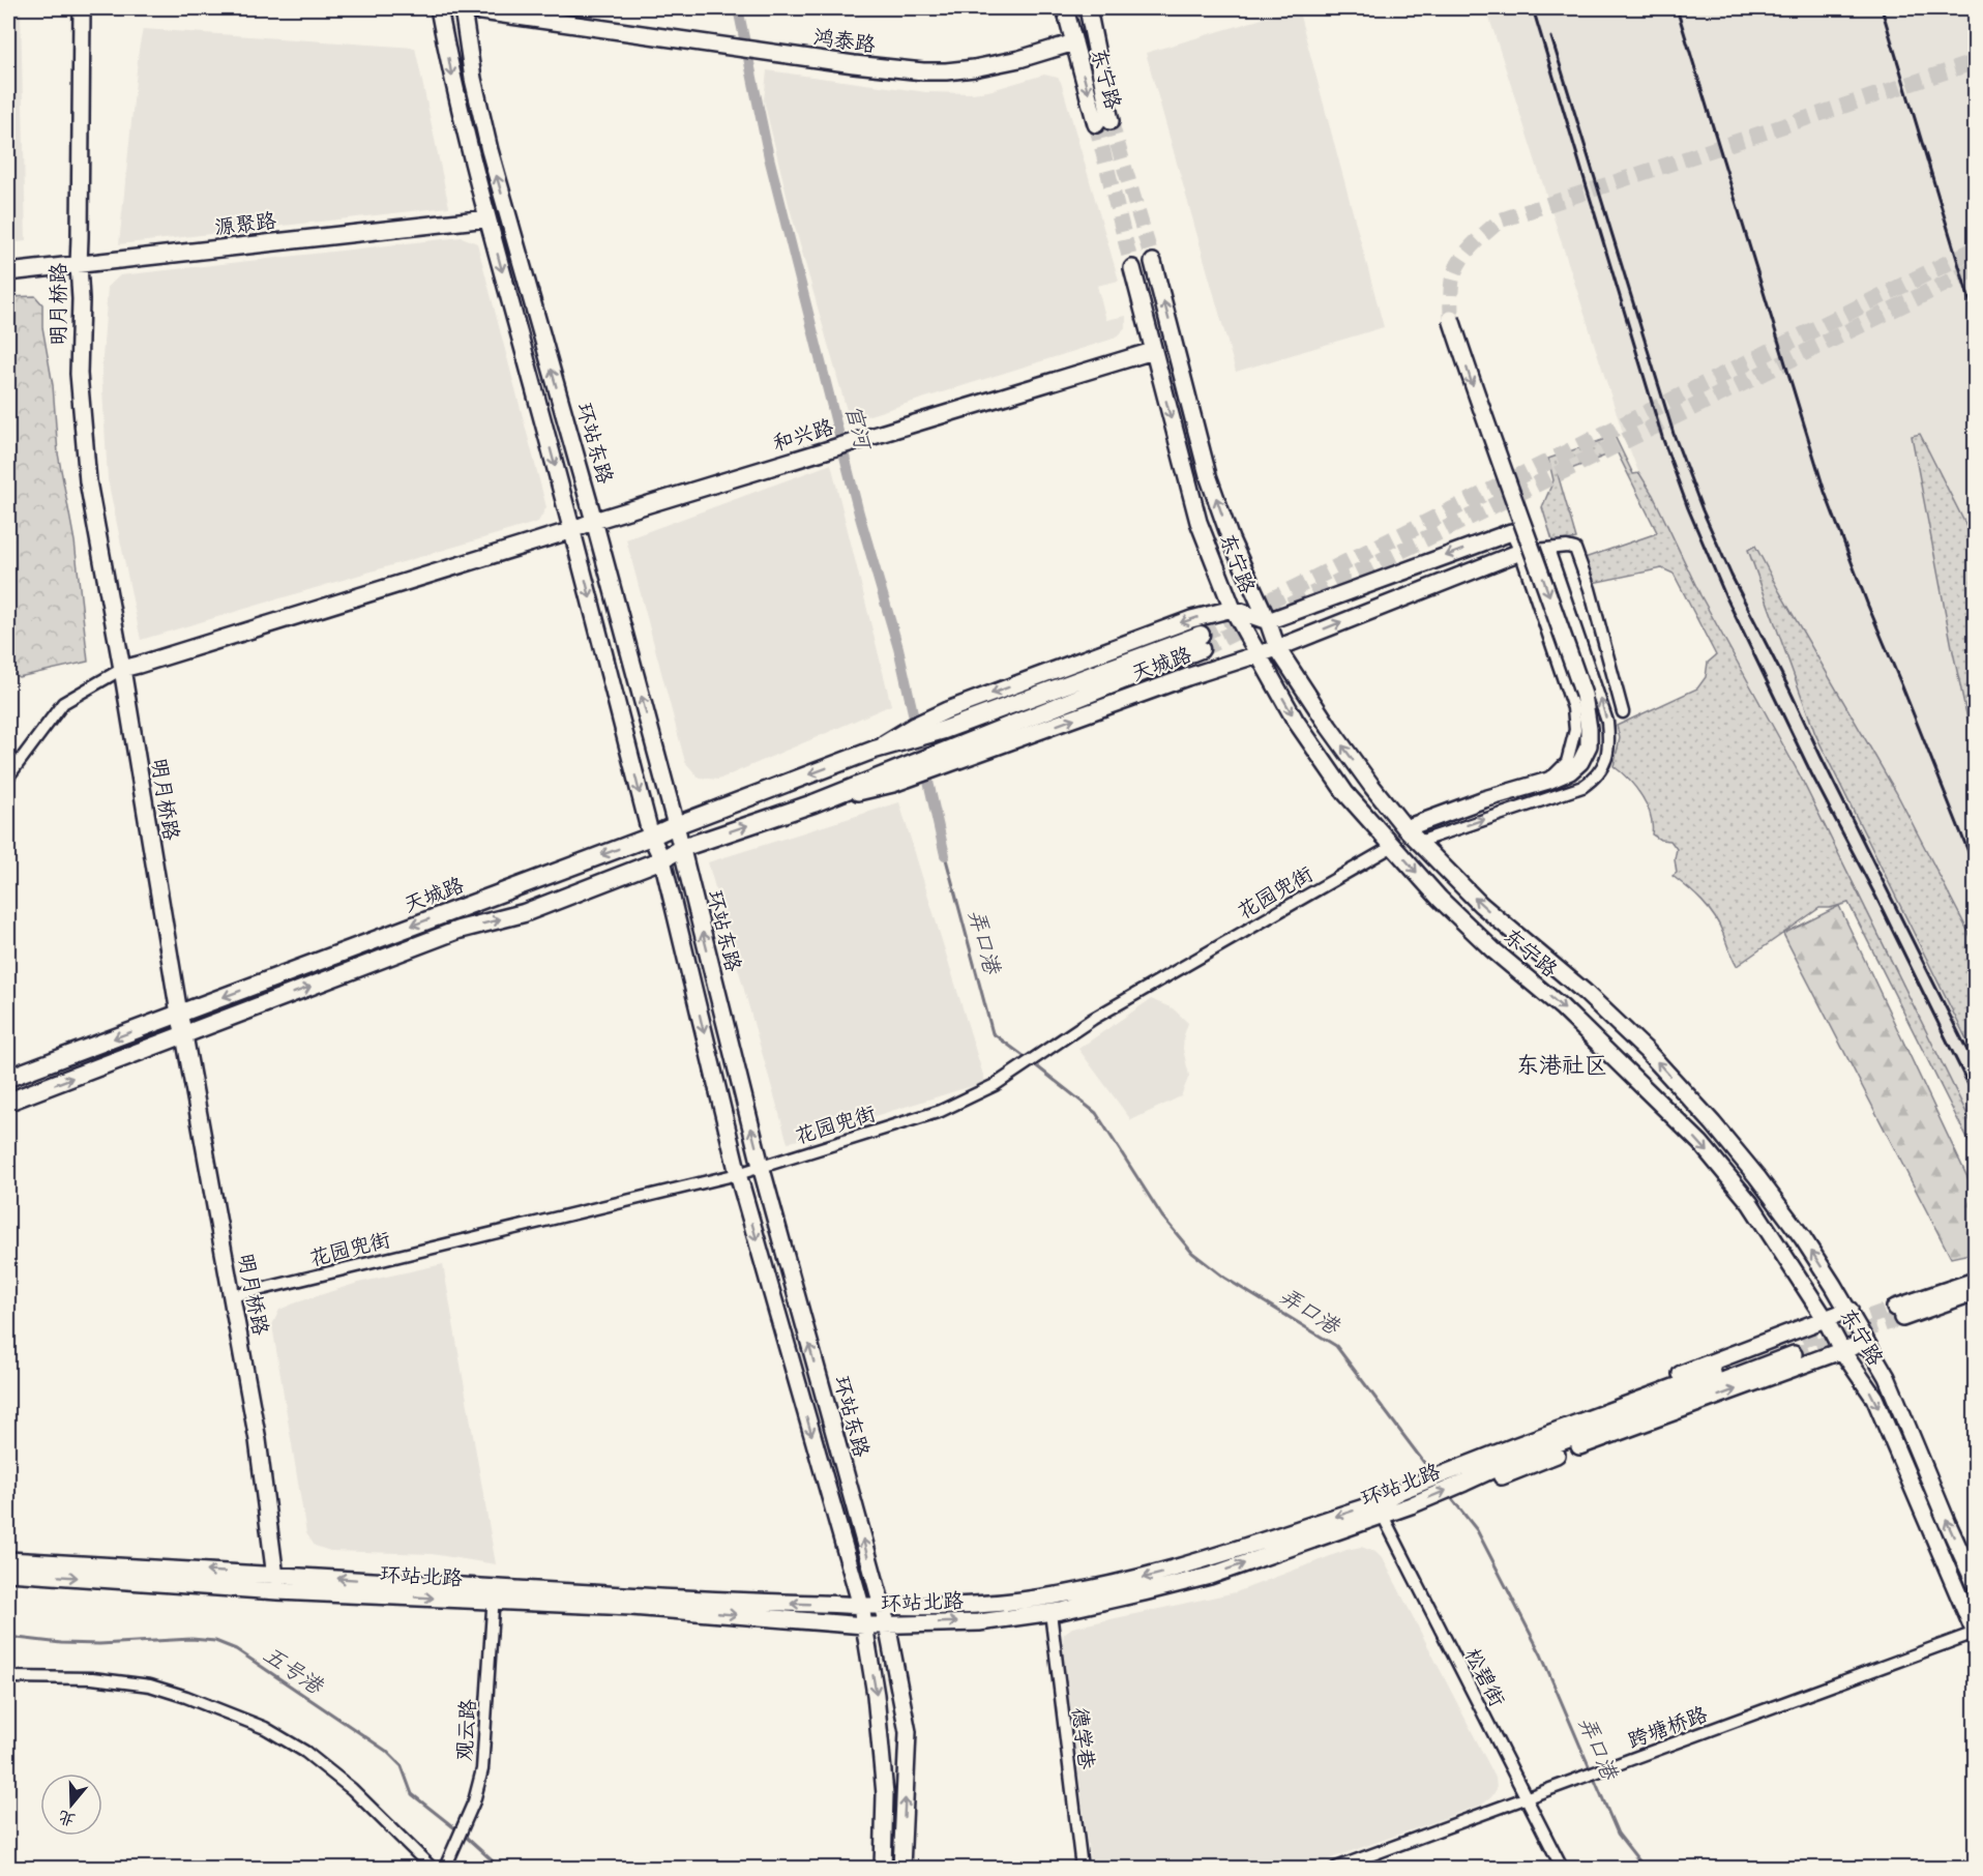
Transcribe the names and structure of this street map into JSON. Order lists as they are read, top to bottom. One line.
{"streets":{"main road":["鸿泰路","东宁路","源聚路","明月桥路","和兴路","环站东路","天城路","环站北路"],"street":["花园兜街","松碧街","跨塘桥路","观云路","德学巷"]},"crossings":[["鸿泰路","东宁路"],["鸿泰路","环站东路"],["东宁路","和兴路"],["东宁路","天城路"],["东宁路","花园兜街"],["东宁路","跨塘桥路"],["源聚路","明月桥路"],["源聚路","环站东路"],["明月桥路","和兴路"],["明月桥路","天城路"],["明月桥路","花园兜街"],["明月桥路","环站北路"],["和兴路","环站东路"],["环站东路","天城路"],["环站东路","花园兜街"],["环站东路","环站北路"],["环站北路","松碧街"],["环站北路","观云路"],["环站北路","德学巷"],["松碧街","跨塘桥路"]],"districts":["东港社区"],"water":["官河","弄口港","五号港"],"north":"bottom"}
